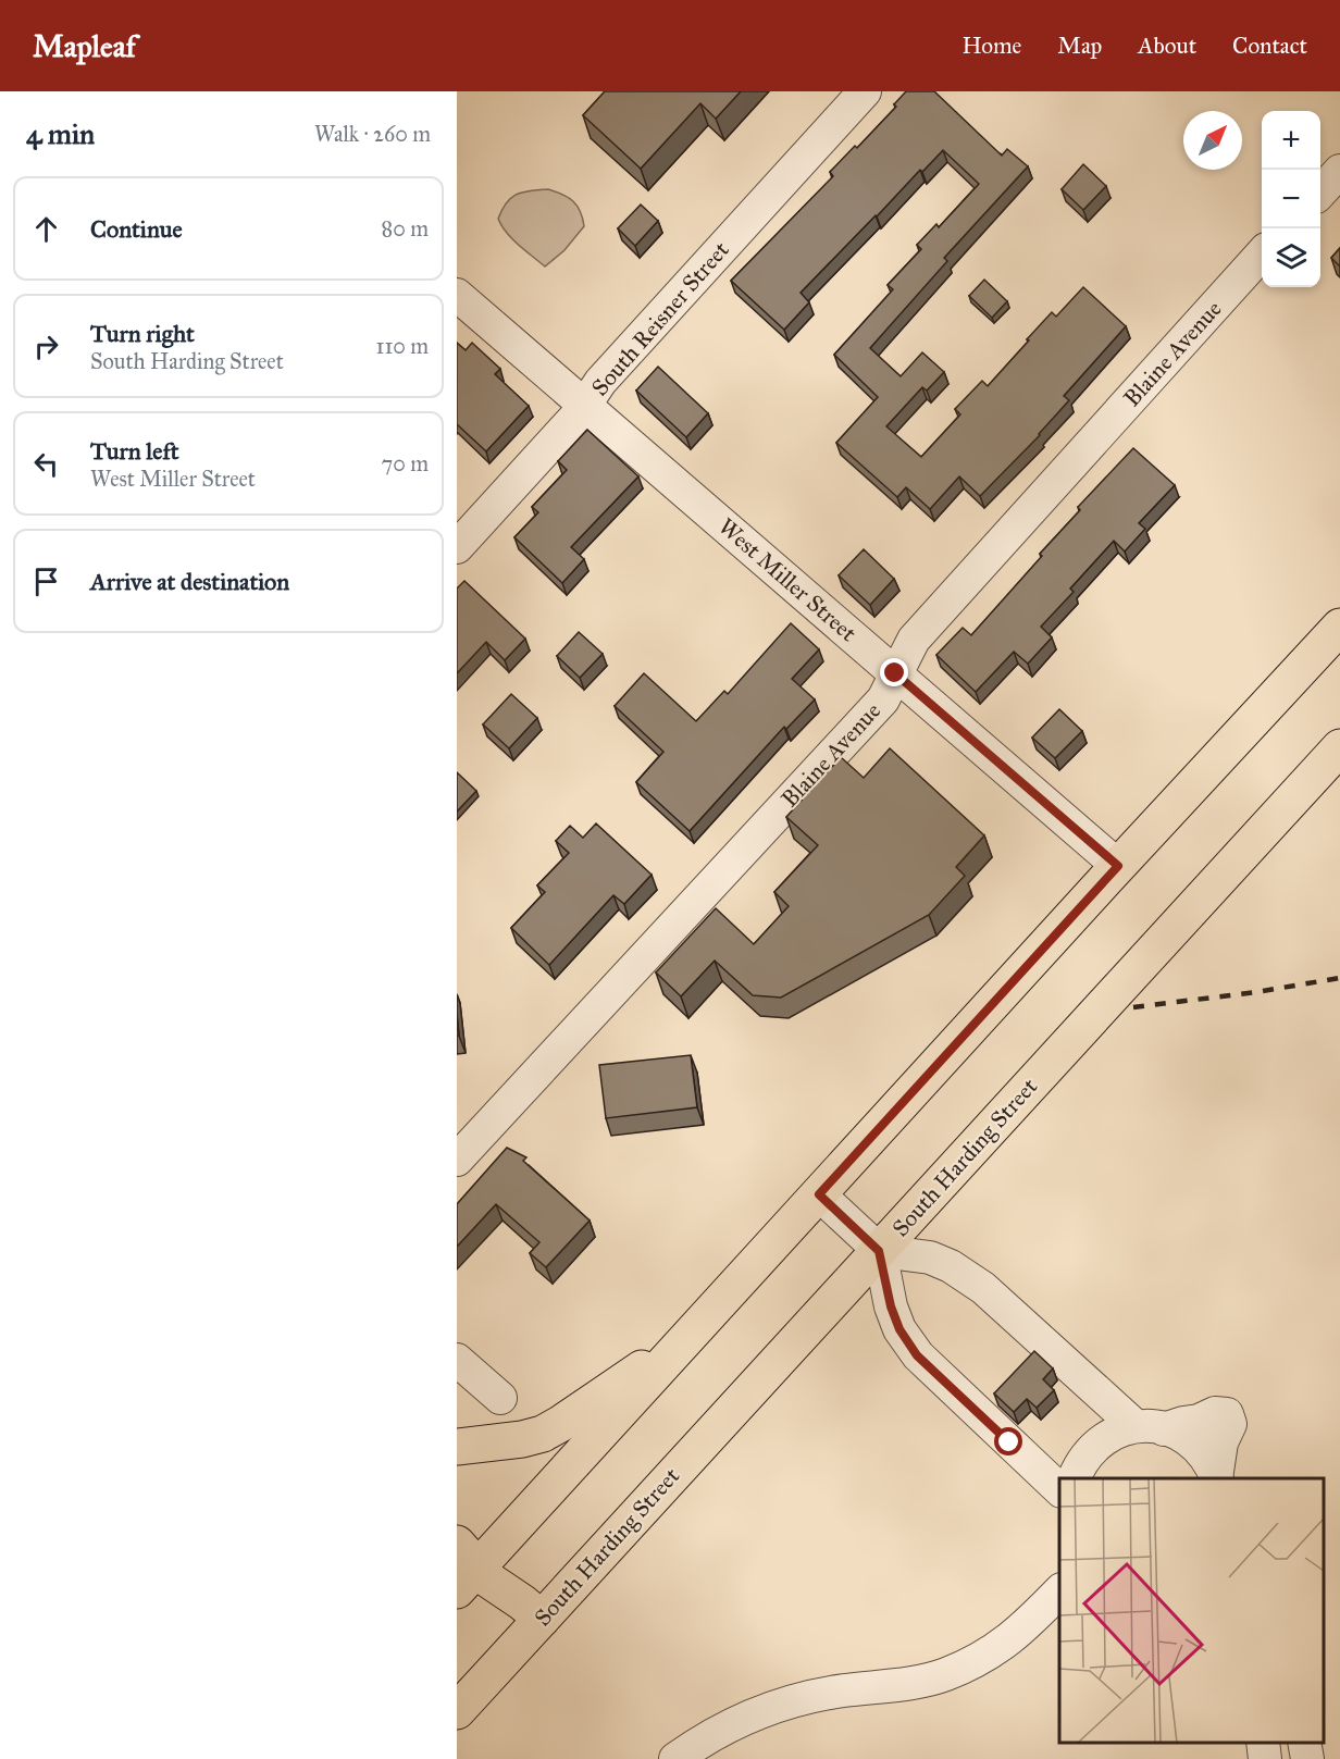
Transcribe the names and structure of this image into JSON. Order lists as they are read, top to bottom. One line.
{"streets":{"main road":["South Harding Street"],"street":["South Reisner Street","Blaine Avenue","West Miller Street"]},"crossings":[["South Reisner Street","West Miller Street"],["Blaine Avenue","West Miller Street"]],"north":"top right","page":{"header":"Mapleaf","nav":["Home","Map","About","Contact"],"heading":["4 min","Walk · 260 m"],"map_buttons":["+","−"],"list":[["Continue","80 m"],["Turn right","South Harding Street","110 m"],["Turn left","West Miller Street","70 m"],"Arrive at destination"]}}
